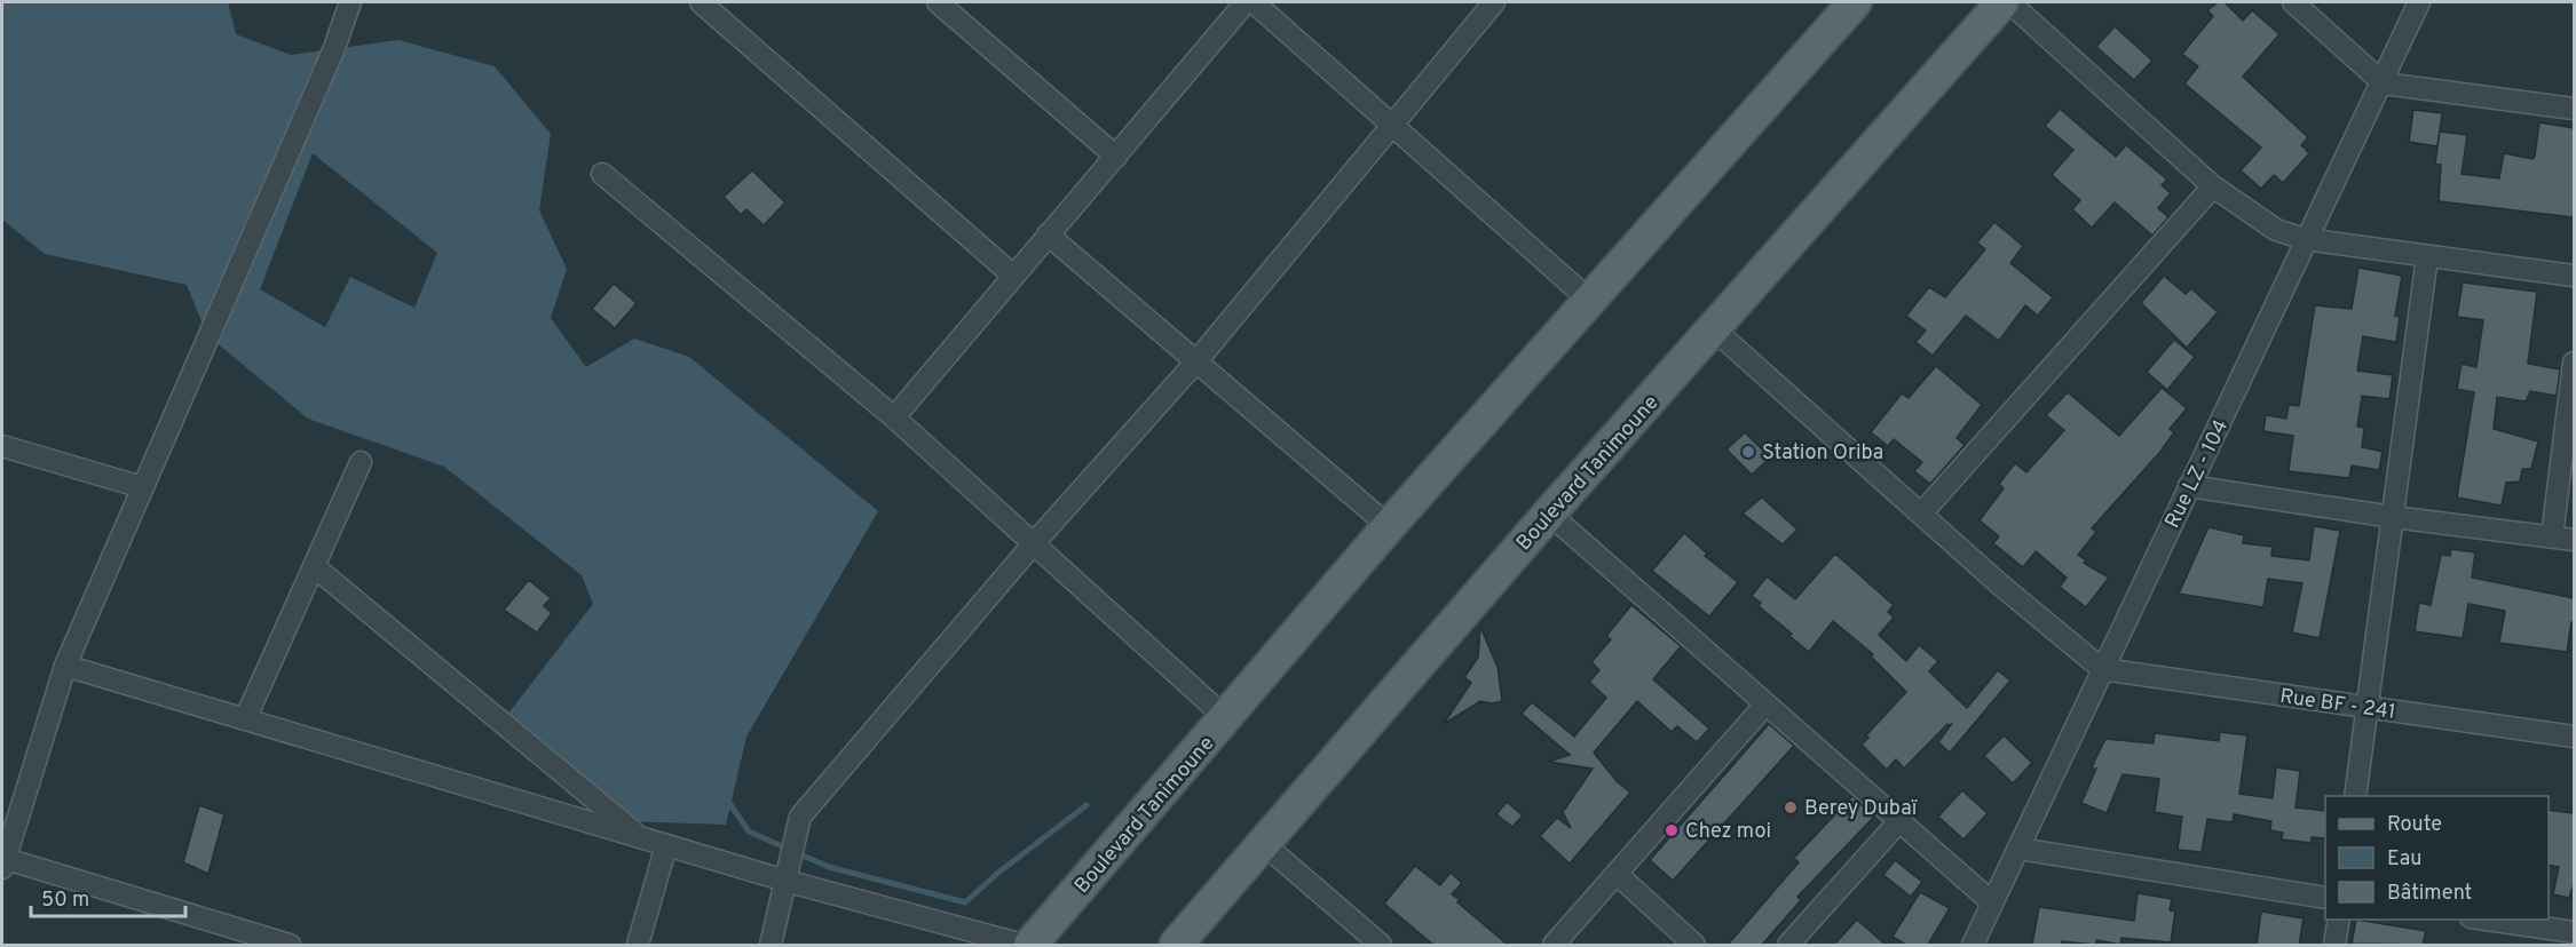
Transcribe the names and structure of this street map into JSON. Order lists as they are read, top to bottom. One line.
{"streets":{"main road":["Boulevard Tanimoune"],"street":["Rue LZ - 104","Rue BF - 241"]},"crossings":[["Rue LZ - 104","Rue BF - 241"]],"places":["Station Oriba","Berey Dubaï","Chez moi"],"legend":["Route","Eau","Bâtiment"],"scale_bar":"50 m"}
